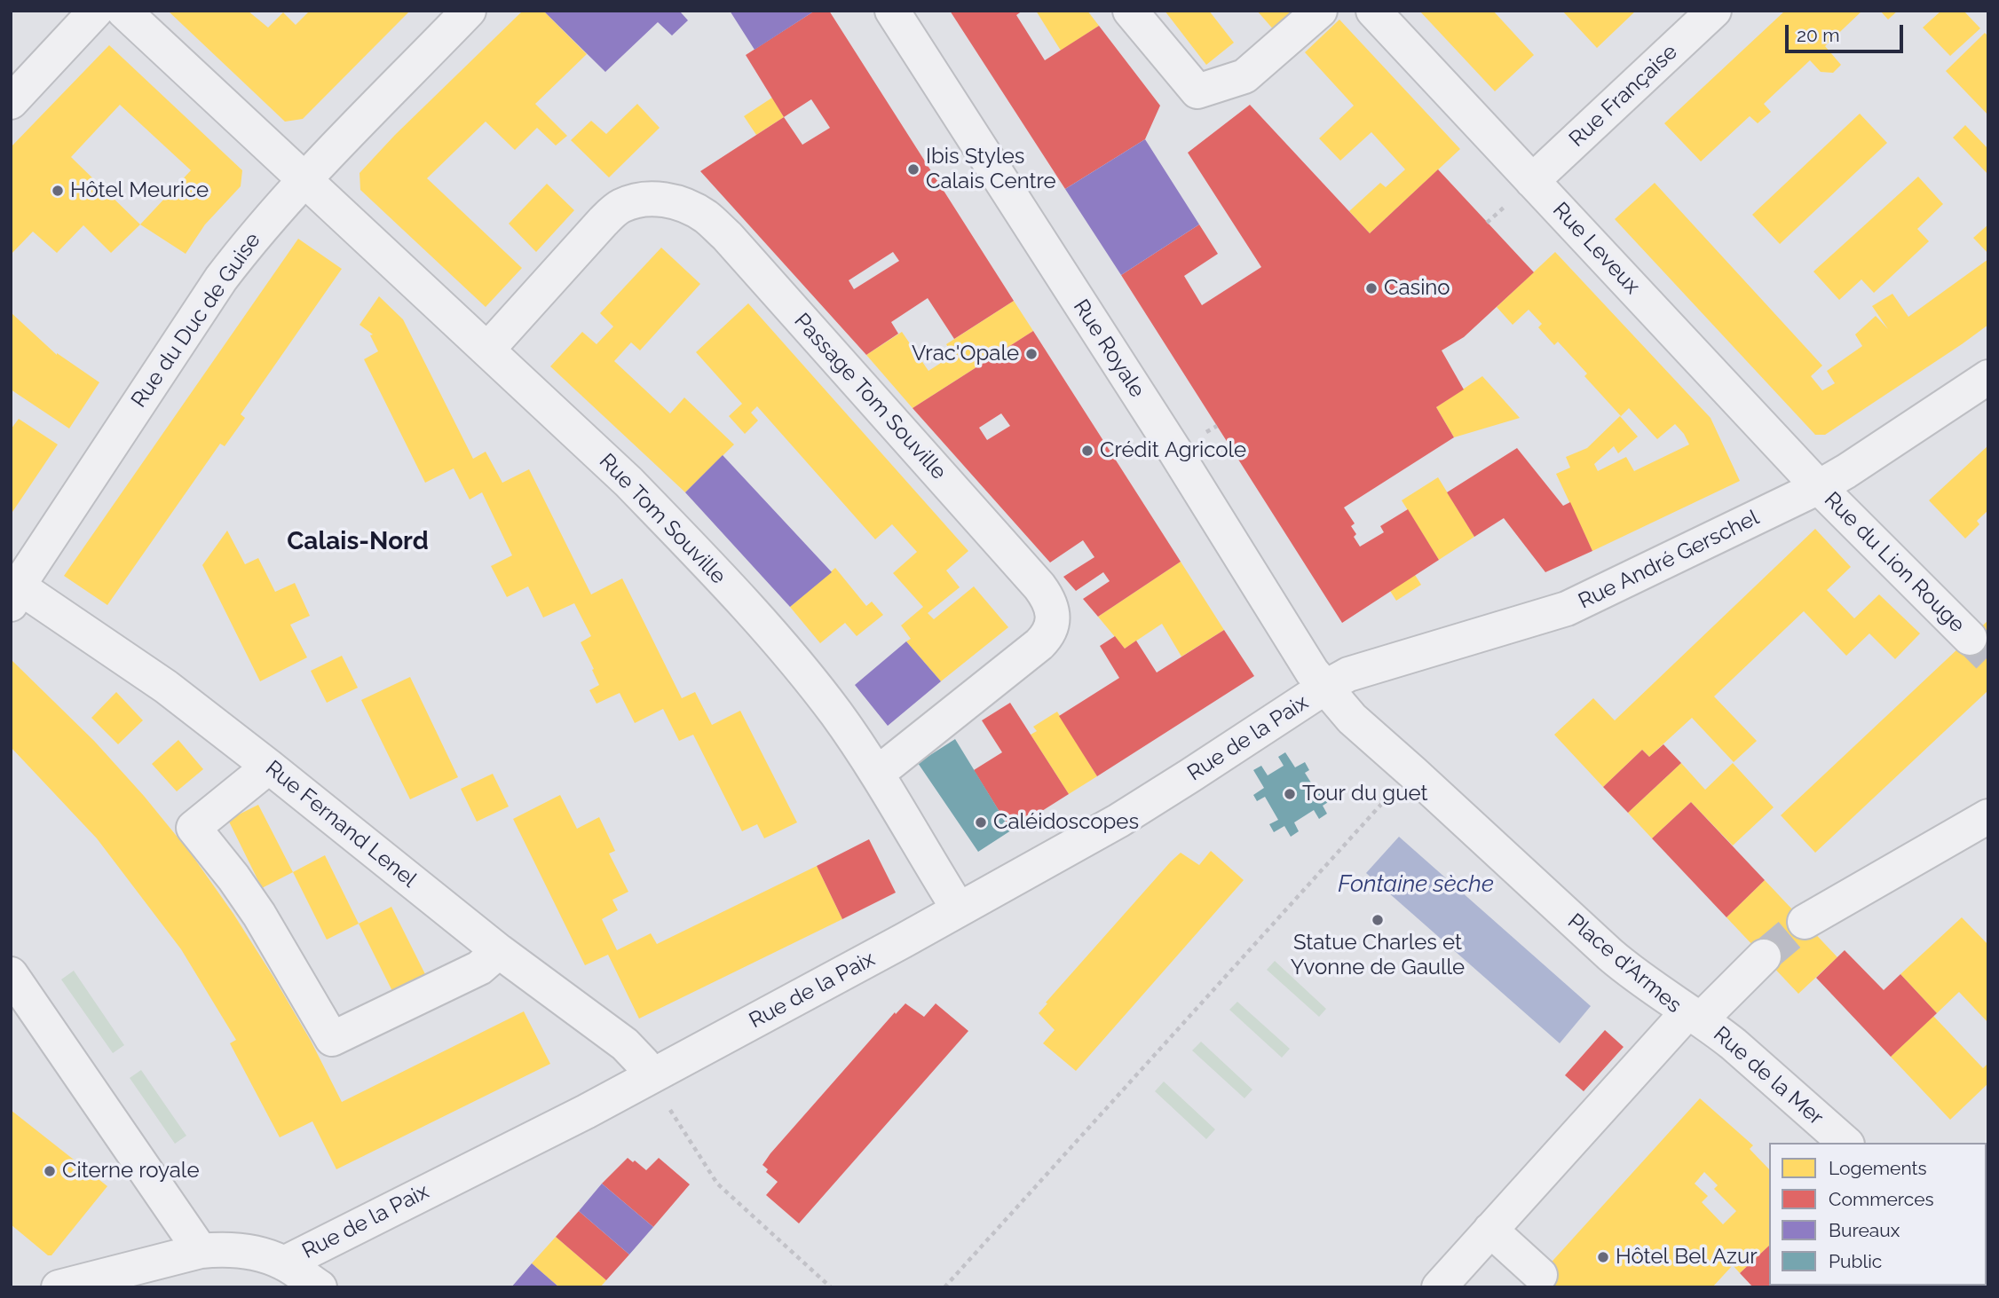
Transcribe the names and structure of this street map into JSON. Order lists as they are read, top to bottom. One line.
{"streets":{"street":["Rue Française","Rue Leveux","Rue du Duc de Guise","Rue Royale","Passage Tom Souville","Rue Tom Souville","Rue André Gerschel","Rue du Lion Rouge","Rue de la Paix","Rue Fernand Lenel","Place d'Armes","Rue de la Mer"]},"crossings":[["Rue Française","Rue Leveux"],["Rue Leveux","Rue André Gerschel"],["Rue Leveux","Rue du Lion Rouge"],["Rue du Duc de Guise","Rue Tom Souville"],["Rue du Duc de Guise","Rue Fernand Lenel"],["Rue Royale","Rue André Gerschel"],["Rue Royale","Rue de la Paix"],["Rue Royale","Place d'Armes"],["Passage Tom Souville","Rue Tom Souville"],["Rue Tom Souville","Rue de la Paix"],["Rue André Gerschel","Rue du Lion Rouge"],["Rue André Gerschel","Rue de la Paix"],["Rue André Gerschel","Place d'Armes"],["Rue de la Paix","Rue Fernand Lenel"],["Rue de la Paix","Place d'Armes"],["Place d'Armes","Rue de la Mer"]],"districts":["Calais-Nord"],"water":["Fontaine sèche"],"places":["Ibis Styles Calais Centre","Hôtel Meurice","Casino","Vrac'Opale","Crédit Agricole","Tour du guet","Caléidoscopes","Statue Charles et Yvonne de Gaulle","Citerne royale","Hôtel Bel Azur"],"legend":["Logements","Commerces","Bureaux","Public"],"scale_bar":"20 m"}
